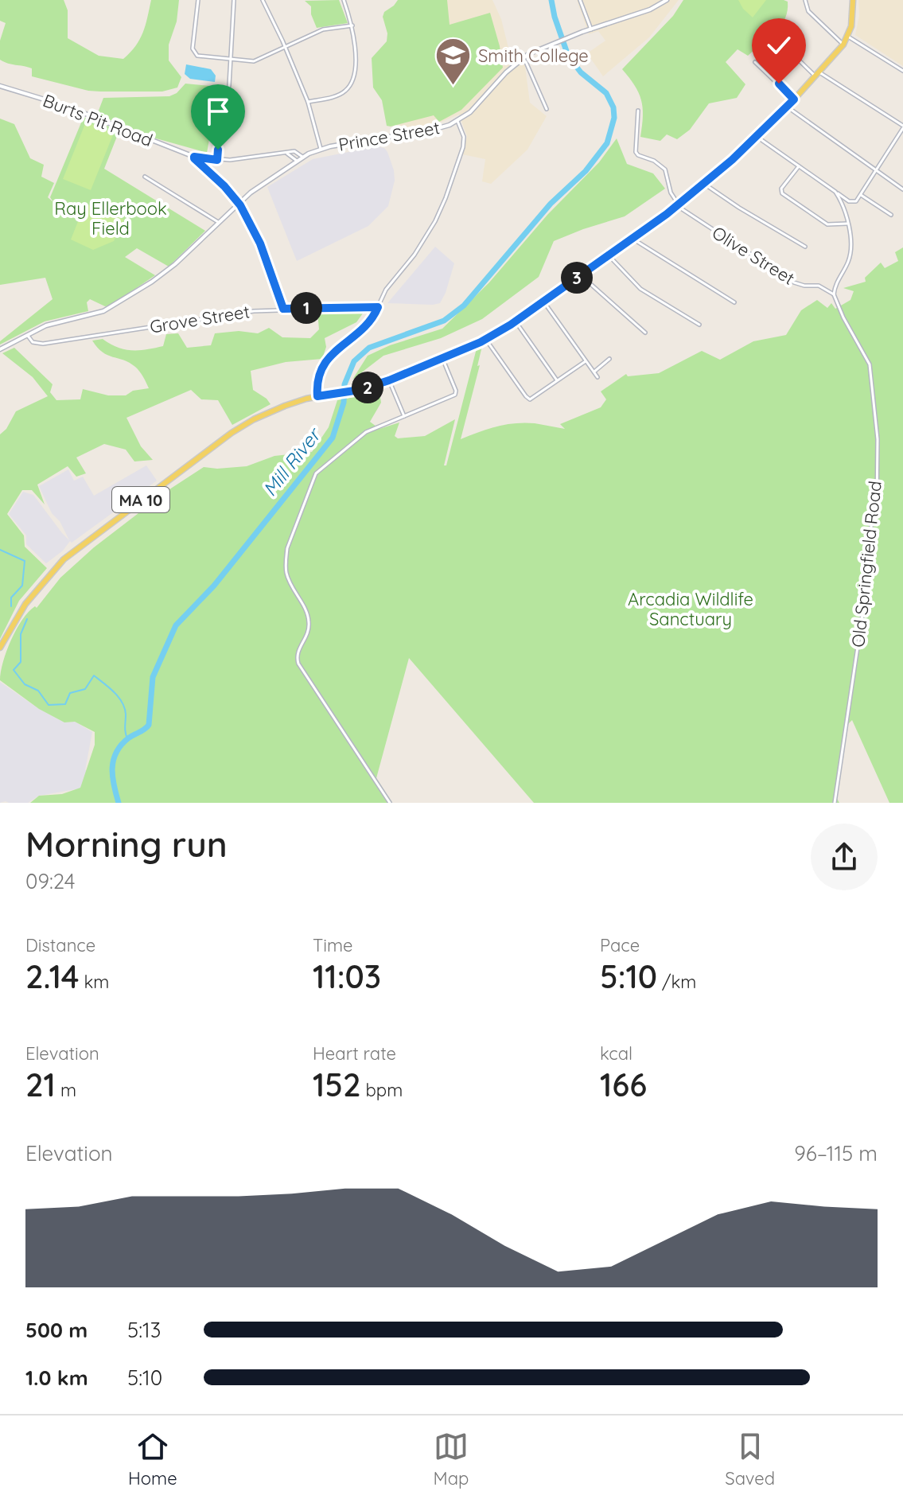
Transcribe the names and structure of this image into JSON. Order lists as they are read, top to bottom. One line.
{"streets":{"main road":["Burts Pit Road","Prince Street","MA 10"],"street":["Olive Street","Grove Street","Old Springfield Road"]},"crossings":[["Prince Street","Grove Street"],["Olive Street","MA 10"],["Olive Street","Old Springfield Road"]],"water":["Mill River"],"parks":["Ray Ellerbook Field","Arcadia Wildlife Sanctuary"],"places":{"school or university":["Smith College"]},"page":{"pins":["3","1","2"],"heading":["Morning run","09:24"],"stats":[["Distance","2.14 km"],["Time","11:03"],["Pace","5:10 /km"],["Elevation","21 m"],["Heart rate","152 bpm"],["kcal","166"]],"chart":["Elevation","96–115 m"],"list":[{"name":"500 m","note":"5:13"},{"name":"1.0 km","note":"5:10"}],"tabs":["Home","Map","Saved"]}}
